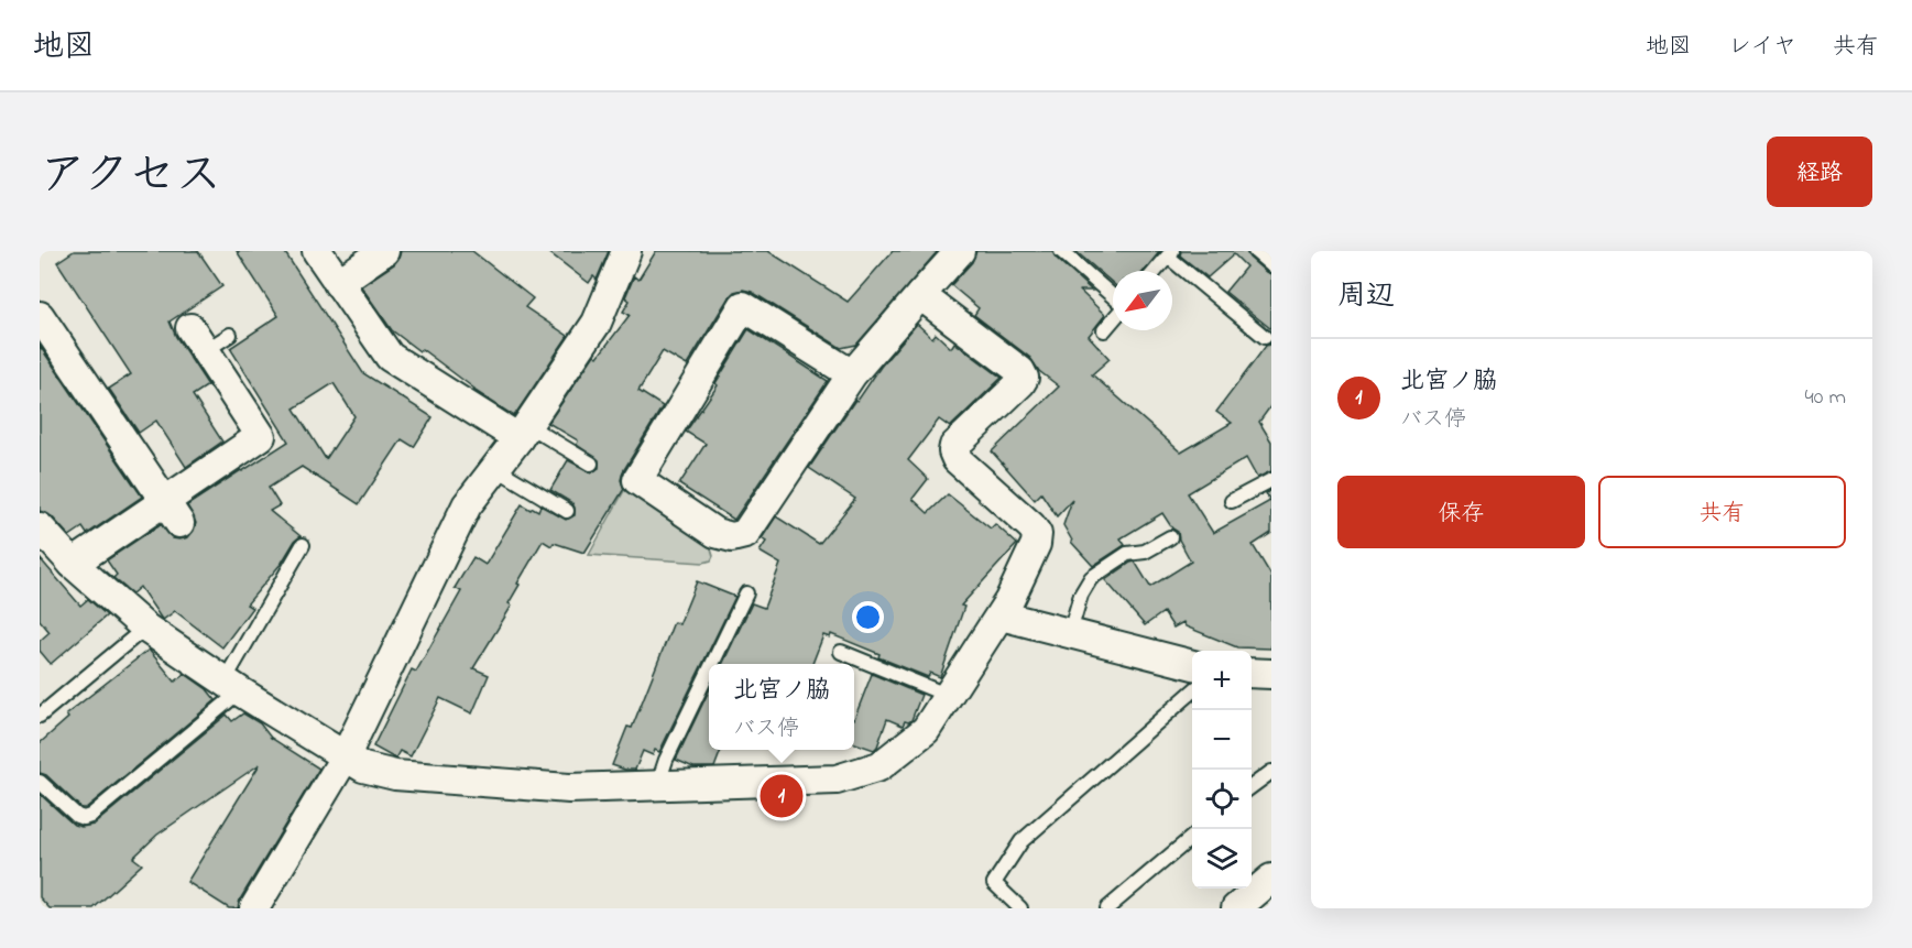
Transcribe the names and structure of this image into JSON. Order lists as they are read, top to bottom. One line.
{"north":"bottom left","page":{"header":"地図","nav":["地図","レイヤ","共有"],"title":"アクセス","buttons":["経路",["保存","共有"]],"heading":"周辺","list":[{"mark":"1","name":"北宮ノ脇","note":"バス停","value":"40 m"}],"map_buttons":["+","−"],"popup":["北宮ノ脇","バス停"],"pins":"1"}}
